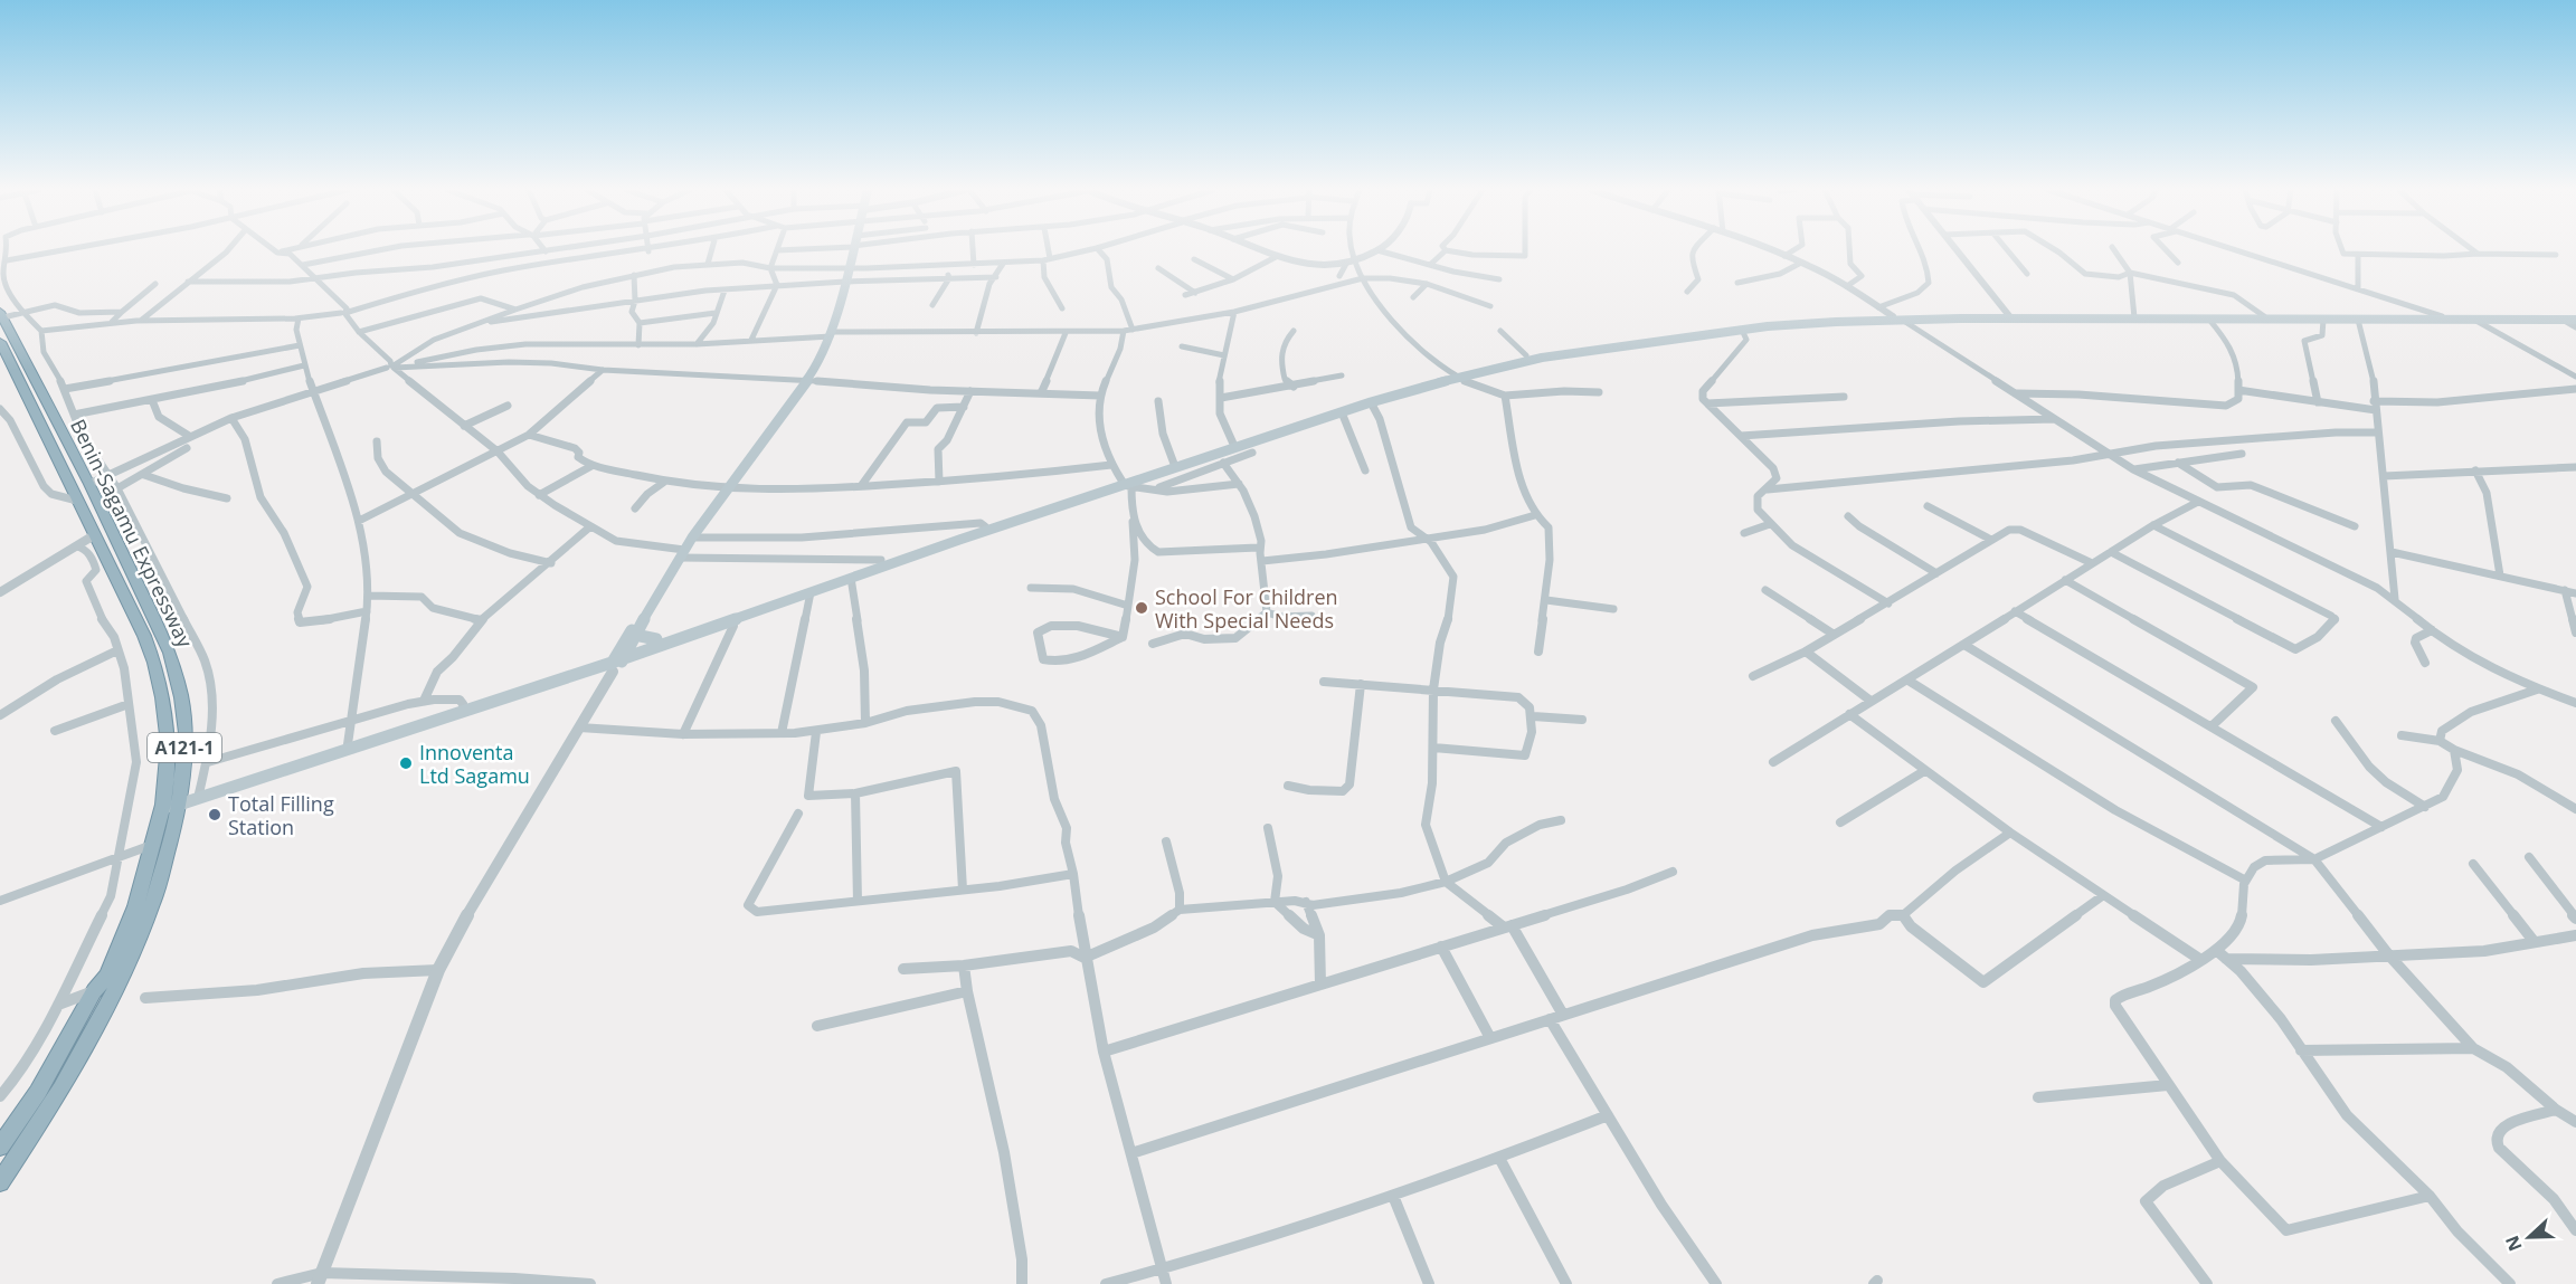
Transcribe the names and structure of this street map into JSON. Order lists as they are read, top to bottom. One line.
{"streets":{"highway":["Benin-Sagamu Expressway","A121-1"]},"places":["School For Children With Special Needs","Innoventa Ltd Sagamu","Total Filling Station"],"north":"left"}
